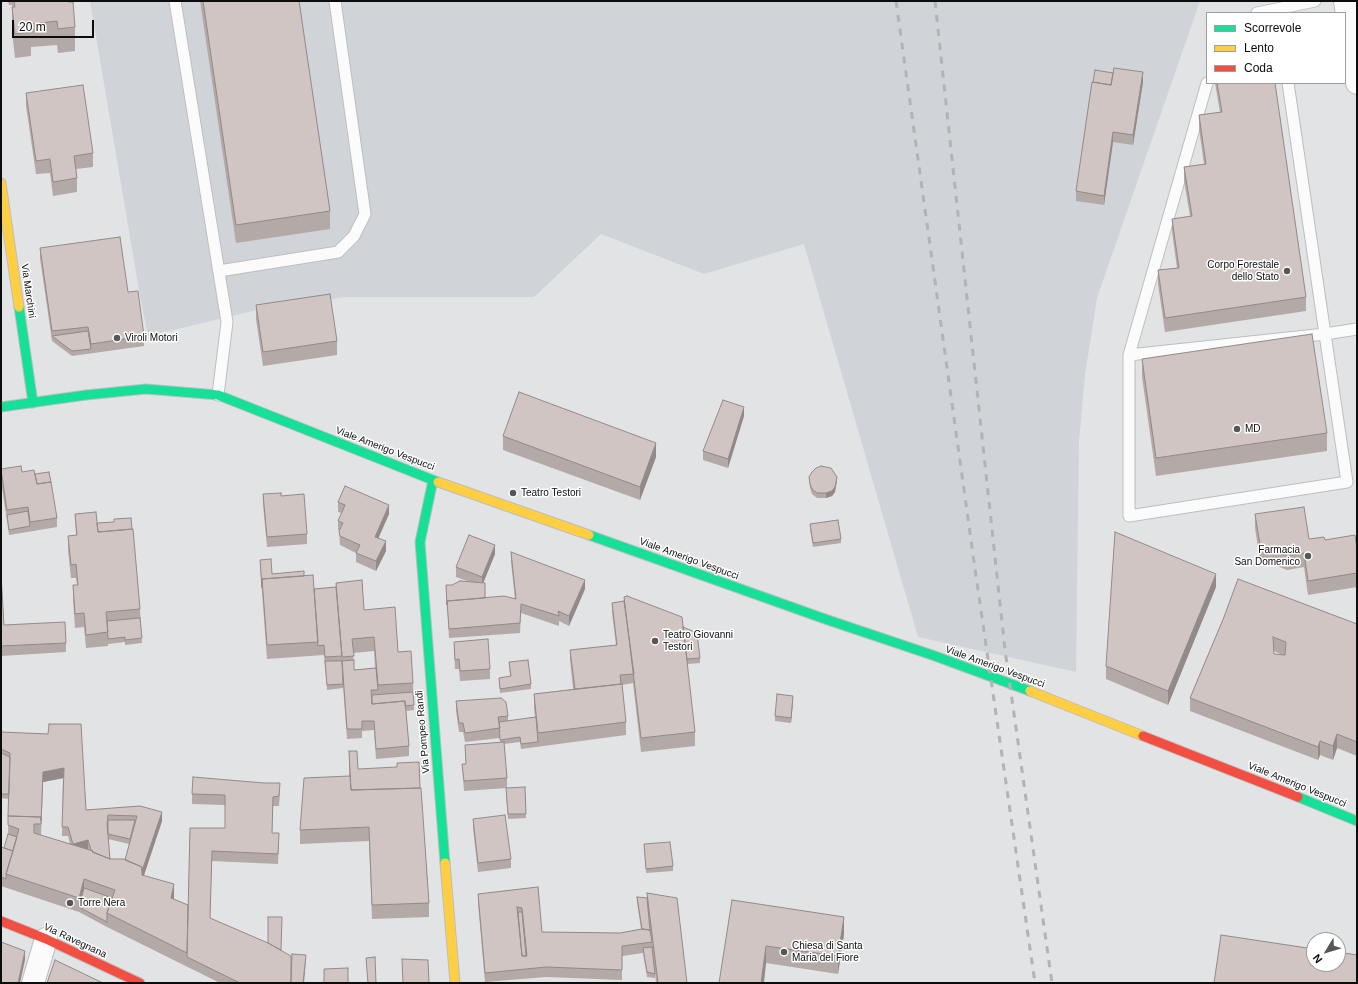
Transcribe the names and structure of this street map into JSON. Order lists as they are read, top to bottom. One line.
{"streets":{"main road":["Via Marchini","Viale Amerigo Vespucci","Via Pompeo Randi","Via Ravegnana"]},"crossings":[["Via Marchini","Viale Amerigo Vespucci"],["Viale Amerigo Vespucci","Via Pompeo Randi"]],"places":["Corpo Forestale dello Stato","Viroli Motori","MD","Teatro Testori","Farmacia San Domenico","Teatro Giovanni Testori","Torre Nera","Chiesa di Santa Maria del Fiore"],"legend":["Scorrevole","Lento","Coda"],"scale_bar":"20 m","north":"bottom left"}
